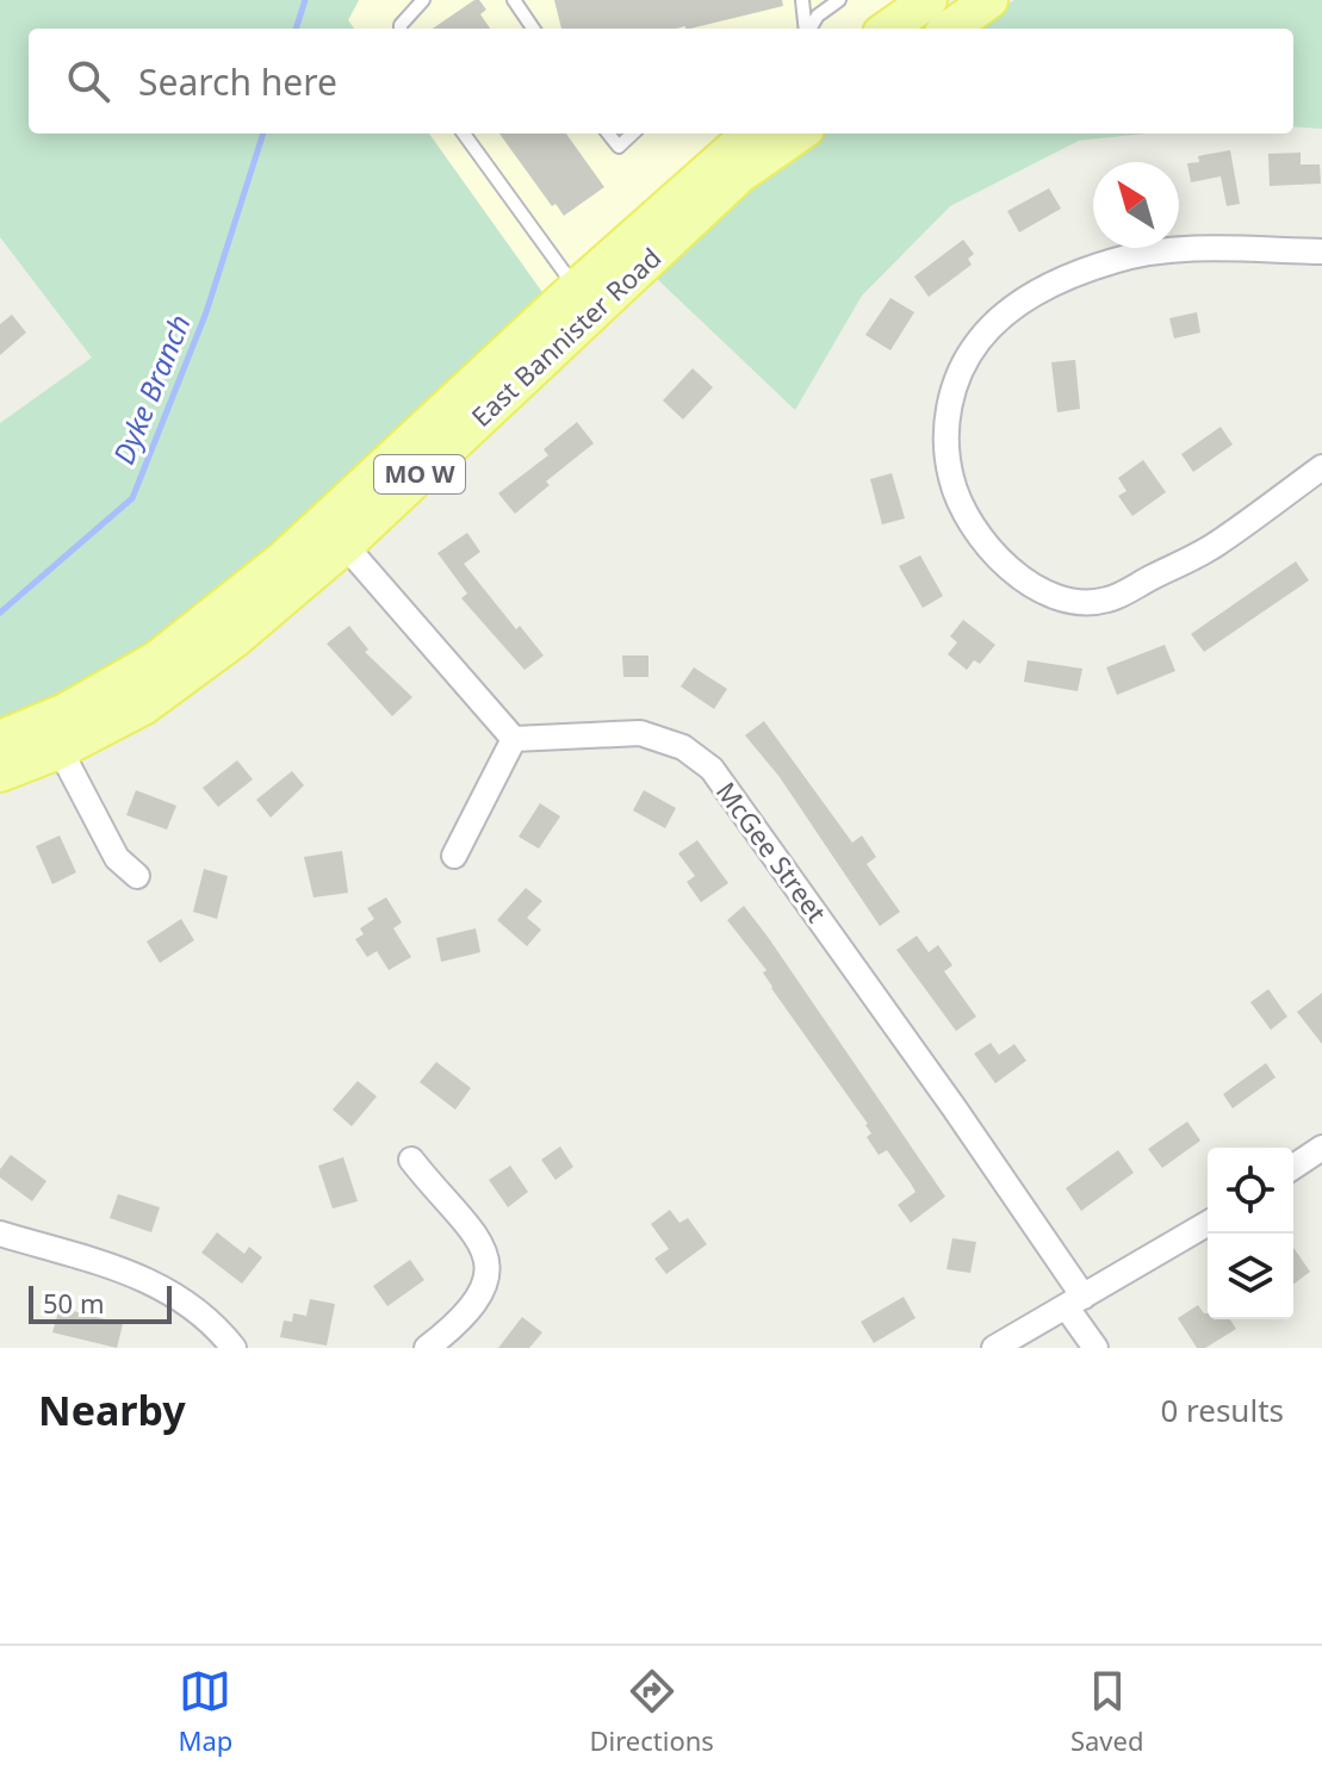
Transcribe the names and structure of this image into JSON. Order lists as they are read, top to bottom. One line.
{"streets":{"main road":["East Bannister Road","MO W"],"street":["McGee Street"]},"water":["Dyke Branch"],"scale_bar":"50 m","north":"top left","page":{"search":"Search here","scale":"50 m","heading":["Nearby","0 results"],"nav":["Map","Directions","Saved"]}}
